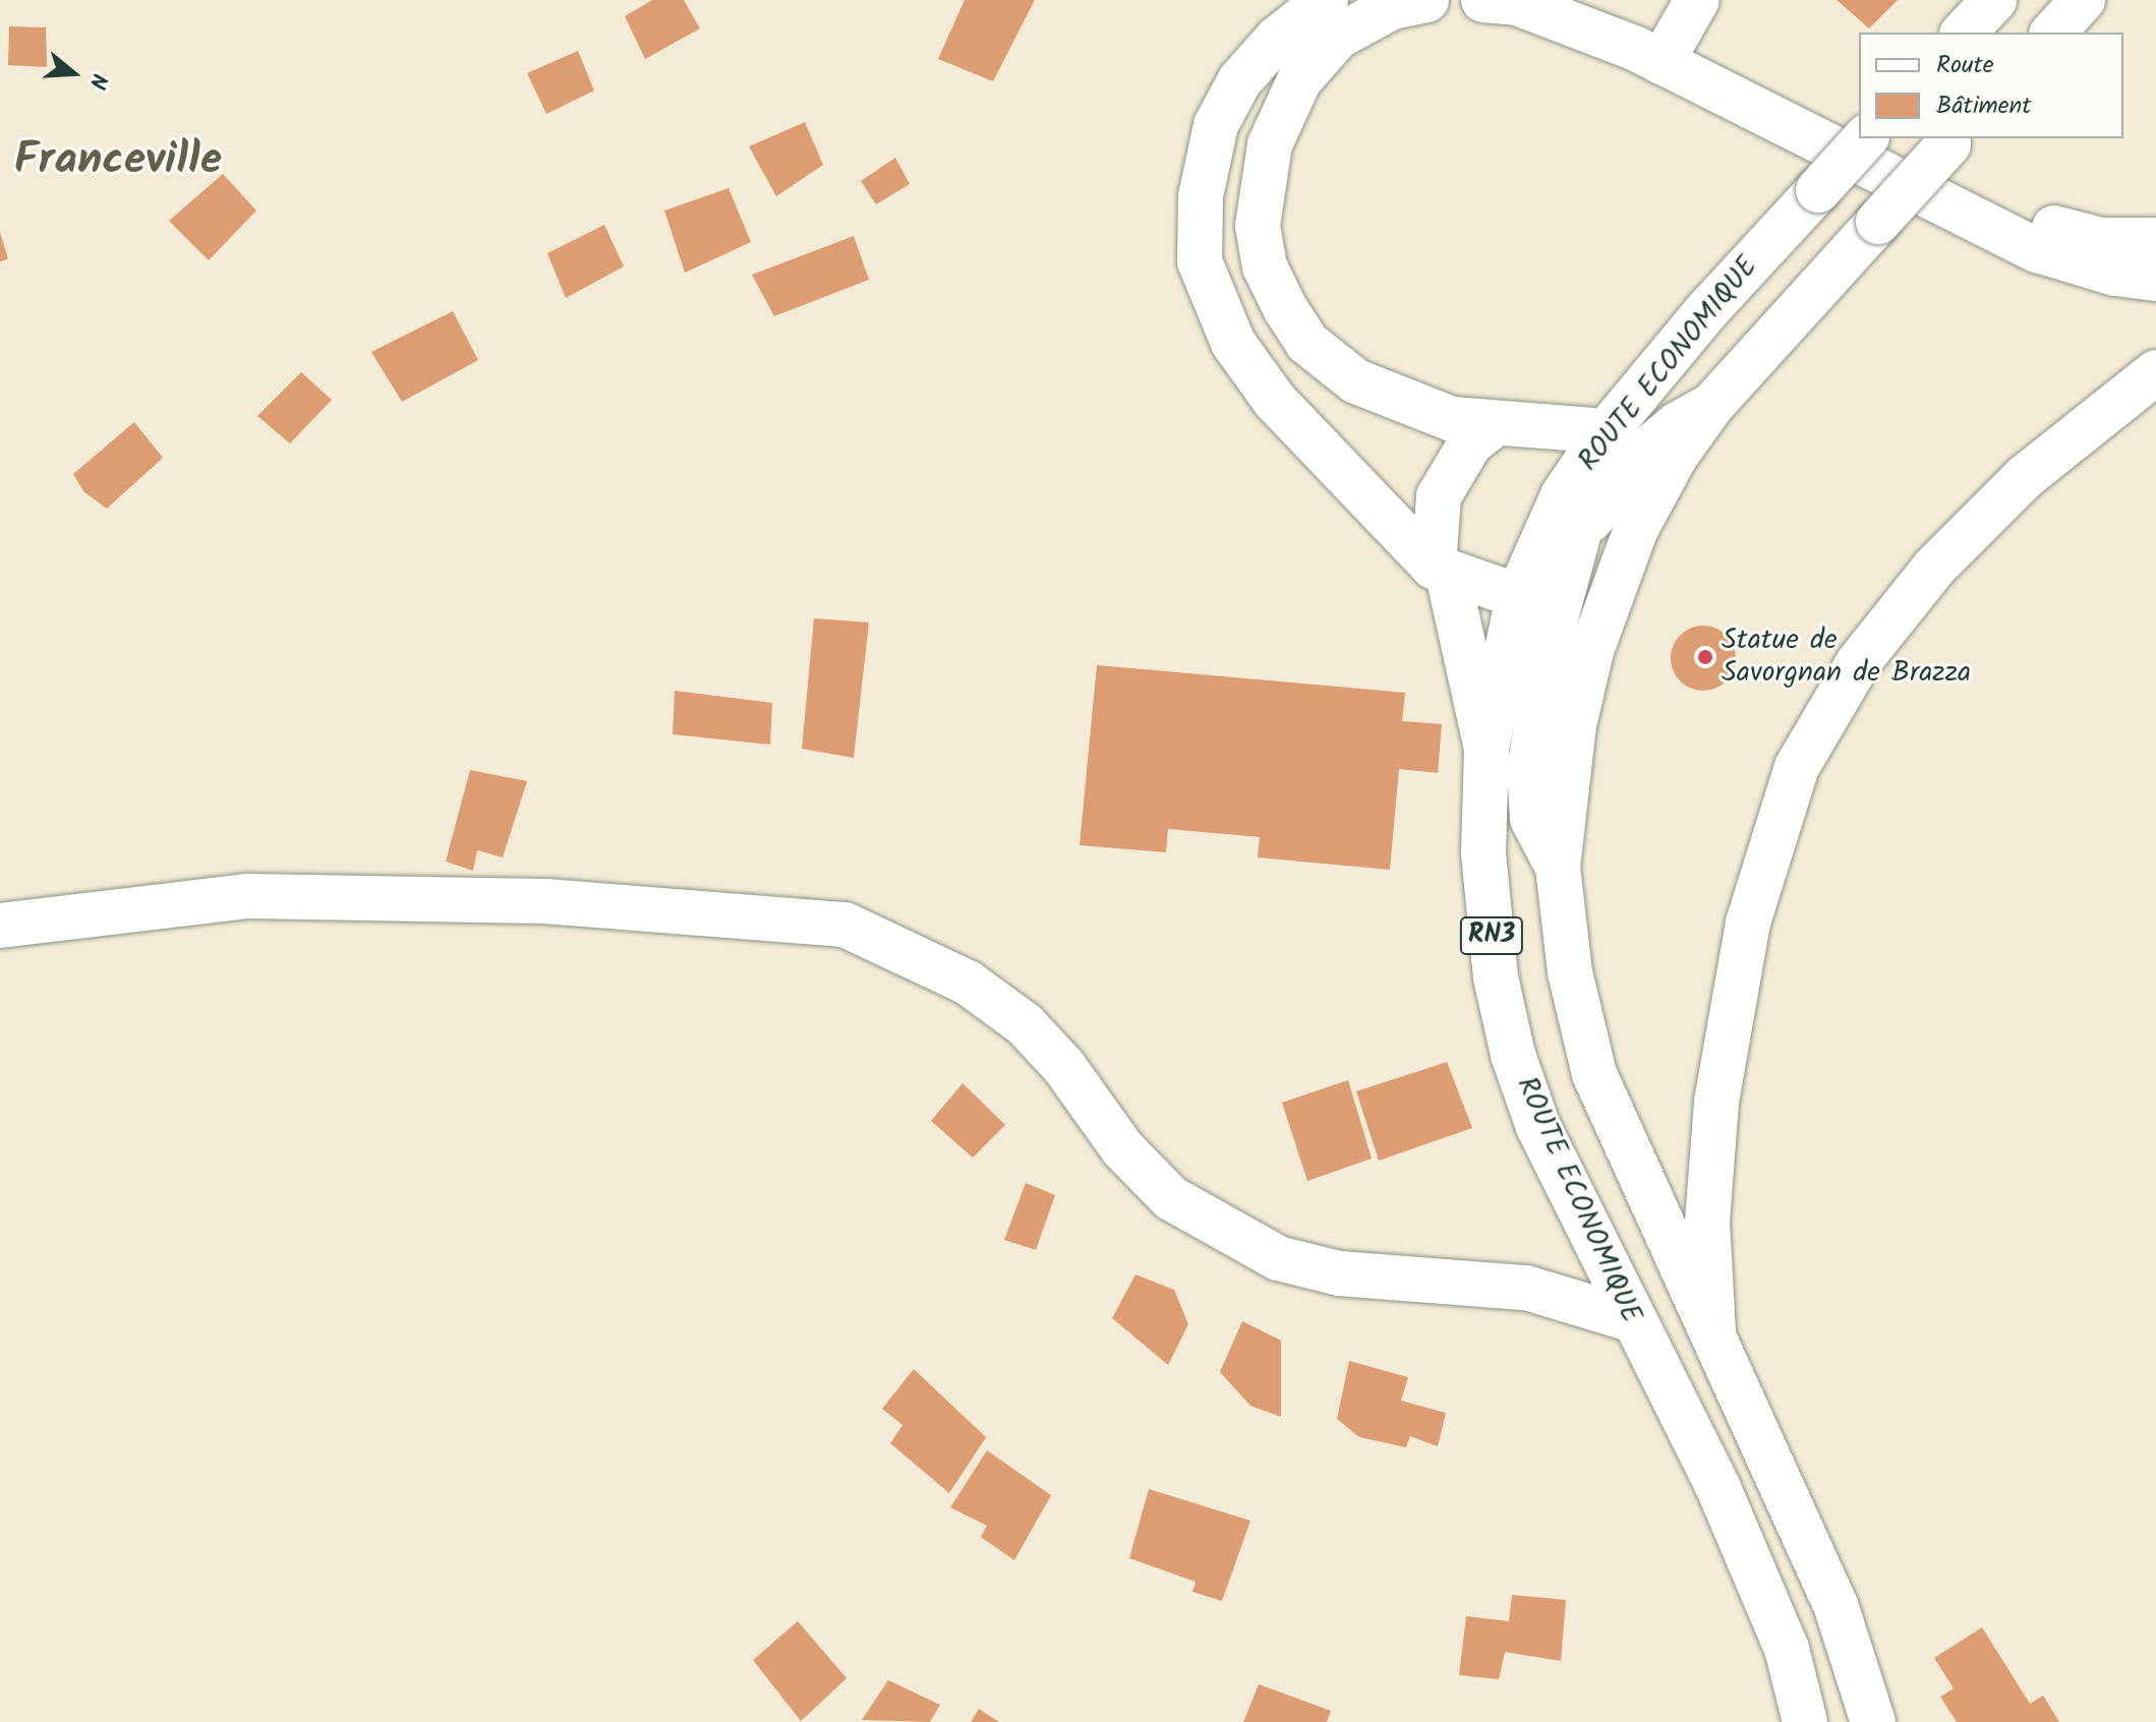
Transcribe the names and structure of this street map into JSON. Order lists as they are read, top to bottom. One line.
{"streets":{"main road":["ROUTE ECONOMIQUE","RN3"]},"districts":["Franceville"],"places":["Statue de Savorgnan de Brazza"],"legend":["Route","Bâtiment"],"north":"right"}
